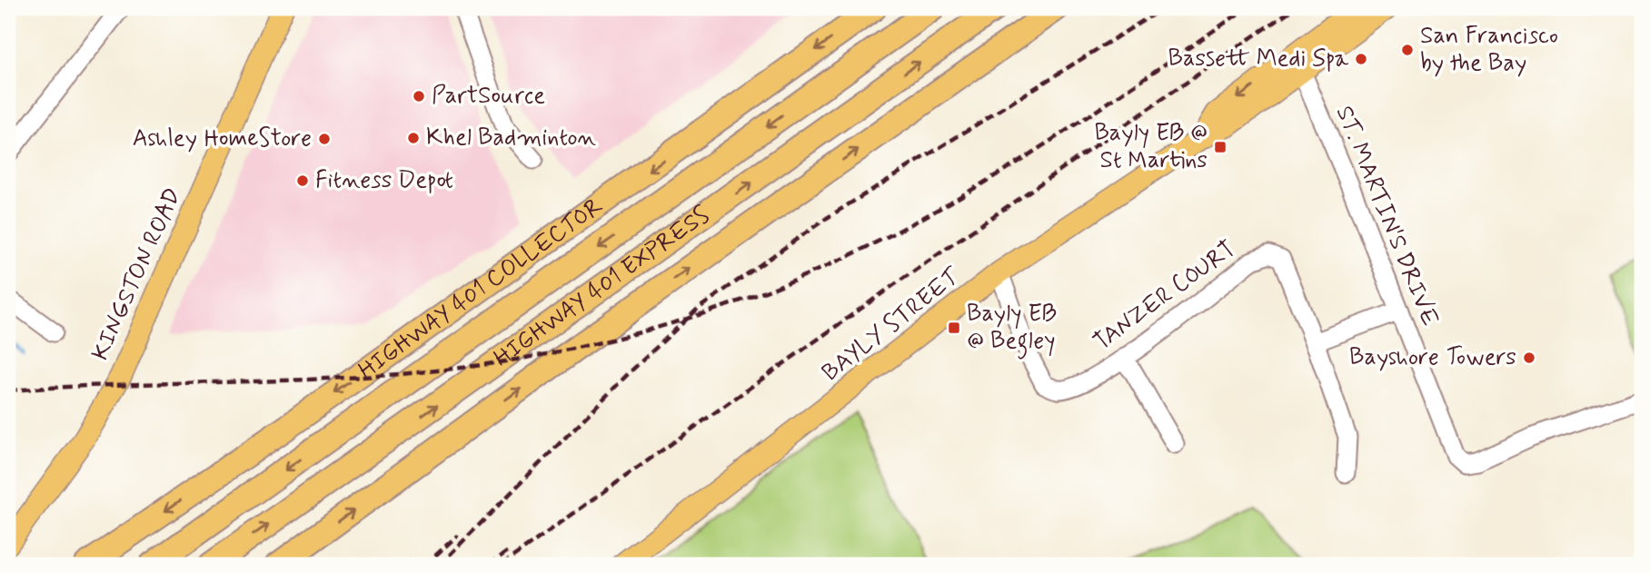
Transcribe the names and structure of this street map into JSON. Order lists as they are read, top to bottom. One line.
{"streets":{"highway":["HIGHWAY 401 EXPRESS","HIGHWAY 401 COLLECTOR"],"main road":["KINGSTON ROAD","BAYLY STREET"],"street":["ST. MARTIN'S DRIVE","TANZER COURT"]},"crossings":[["ST. MARTIN'S DRIVE","BAYLY STREET"],["TANZER COURT","BAYLY STREET"]],"places":{"other":["San Francisco by the Bay","Bassett Medi Spa","PartSource","Khel Badminton","Ashley HomeStore","Fitness Depot","Bayshore Towers"],"transit":["Bayly EB @ St Martins","Bayly EB @ Begley"]}}
